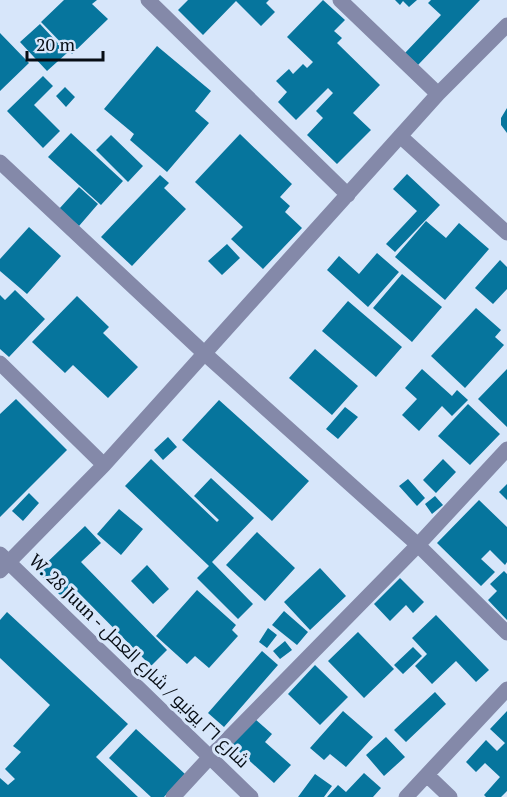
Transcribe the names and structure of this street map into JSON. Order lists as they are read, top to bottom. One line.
{"streets":{"street":["W. 28 Juun - شارع ٢٦ يونيو / شارع العمل"]},"scale_bar":"20 m"}
